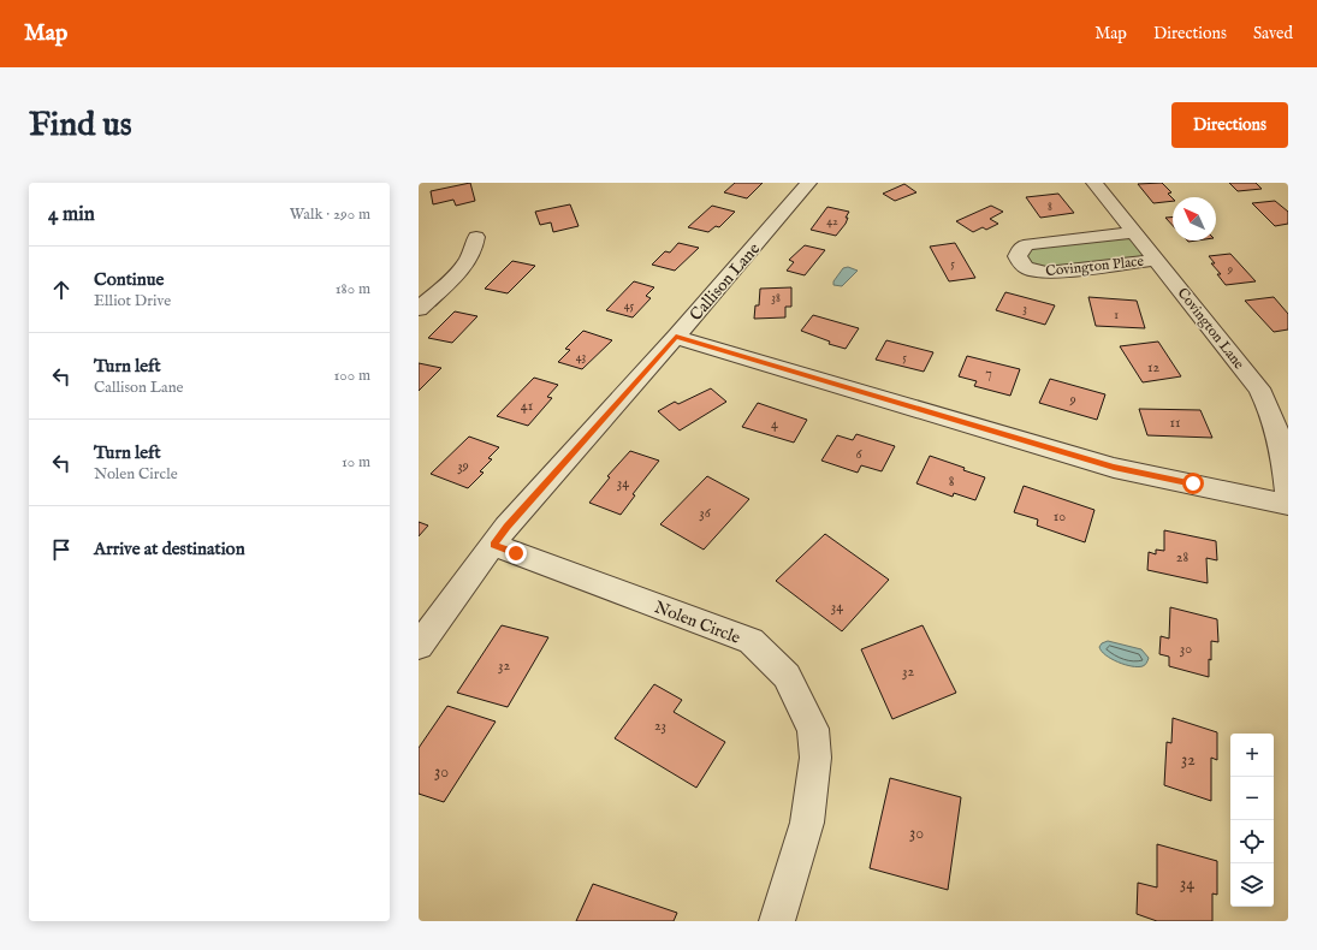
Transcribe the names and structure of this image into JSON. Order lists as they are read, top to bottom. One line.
{"streets":{"street":["Covington Place","Callison Lane","Covington Lane","Nolen Circle"]},"crossings":[["Covington Place","Covington Lane"],["Callison Lane","Nolen Circle"]],"house_numbers":["8","42","5","9","38","45","3","1","43","5","12","7","9","41","11","4","6","39","8","34","36","10","28","34","30","32","32","23","32","30","30","34"],"north":"top left","page":{"header":"Map","nav":["Map","Directions","Saved"],"buttons":"Directions","title":"Find us","heading":["4 min","Walk · 290 m"],"list":[["Continue","Elliot Drive","180 m"],["Turn left","Callison Lane","100 m"],["Turn left","Nolen Circle","10 m"],"Arrive at destination"],"map_buttons":["+","−"]}}
